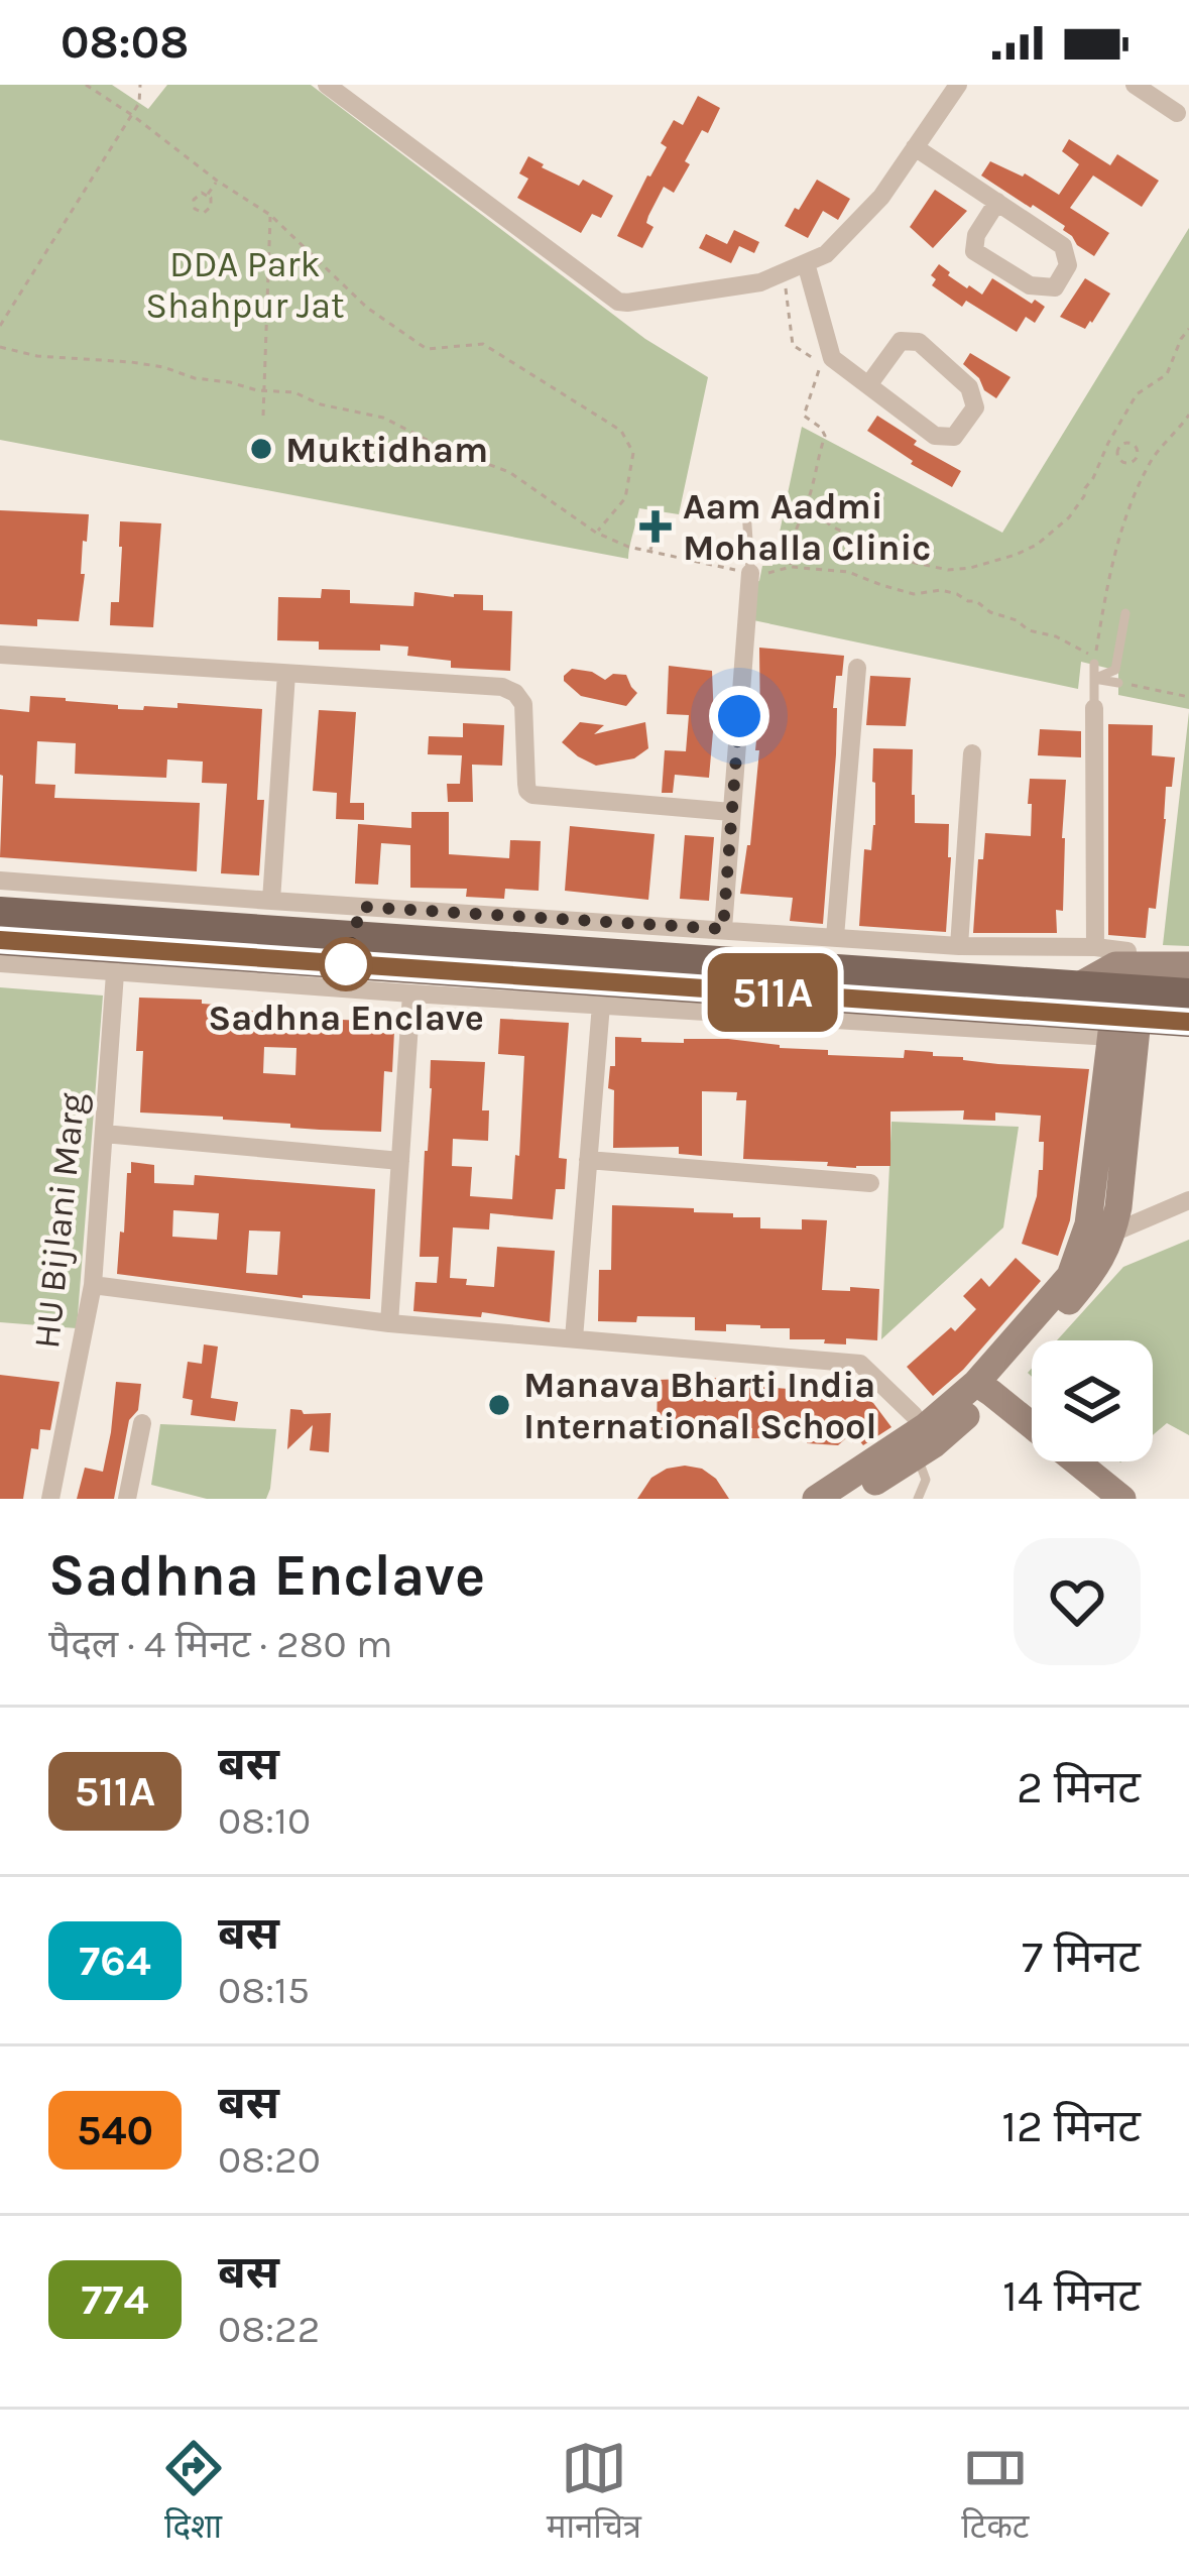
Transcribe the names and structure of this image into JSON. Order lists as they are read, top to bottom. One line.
{"streets":{"street":["HU Bijlani Marg"]},"parks":["DDA Park Shahpur Jat"],"places":{"other":["Muktidham","Sadhna Enclave","Manava Bharti India International School"],"health":["Aam Aadmi Mohalla Clinic"]},"lines":["bus line 511A"],"page":{"status":"08:08","on_map":"511A","heading":["Sadhna Enclave","पैदल · 4 मिनट · 280 m"],"list":[{"mark":"511A","name":"बस","note":"08:10","value":"2 मिनट"},{"mark":"764","name":"बस","note":"08:15","value":"7 मिनट"},{"mark":"540","name":"बस","note":"08:20","value":"12 मिनट"},{"mark":"774","name":"बस","note":"08:22","value":"14 मिनट"}],"tabs":["दिशा","मानचित्र","टिकट"]}}
